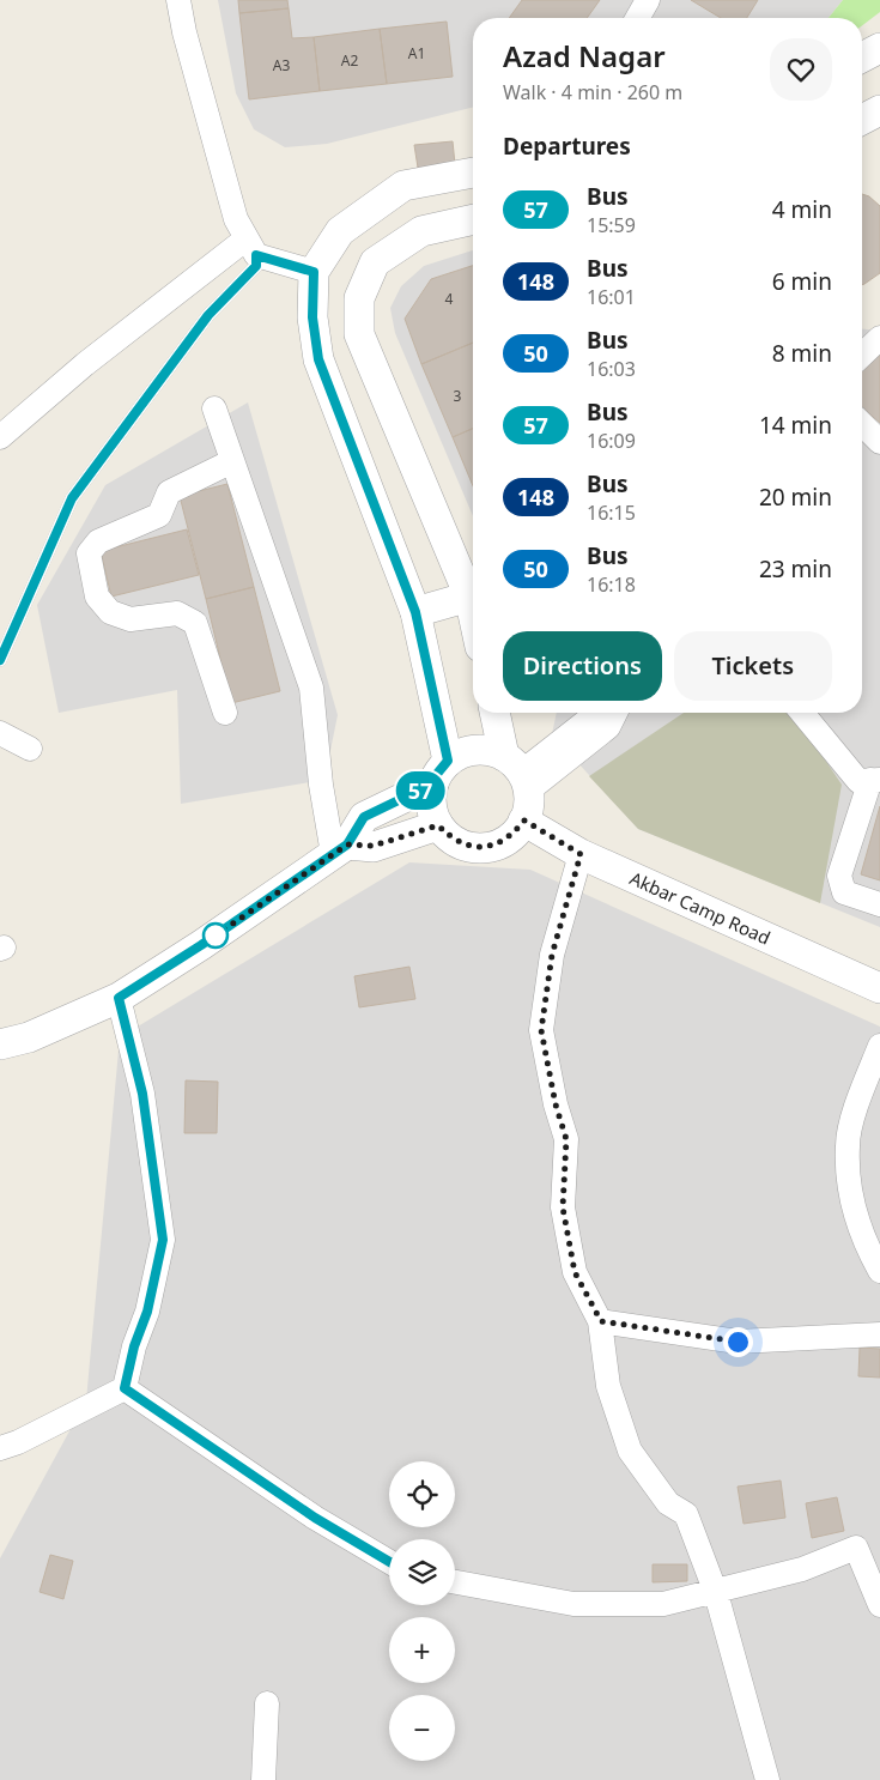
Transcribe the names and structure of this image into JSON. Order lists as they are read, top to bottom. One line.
{"streets":{"street":["Akbar Camp Road"]},"lines":["bus line 57"],"house_numbers":["A1","A2","A3","4","3"],"page":{"on_map":"57","heading":[["Azad Nagar","Walk · 4 min · 260 m"],"Departures"],"list":[{"mark":"57","name":"Bus","note":"15:59","value":"4 min"},{"mark":"148","name":"Bus","note":"16:01","value":"6 min"},{"mark":"50","name":"Bus","note":"16:03","value":"8 min"},{"mark":"57","name":"Bus","note":"16:09","value":"14 min"},{"mark":"148","name":"Bus","note":"16:15","value":"20 min"},{"mark":"50","name":"Bus","note":"16:18","value":"23 min"}],"buttons":["Directions","Tickets"],"map_buttons":["+","−"]}}
